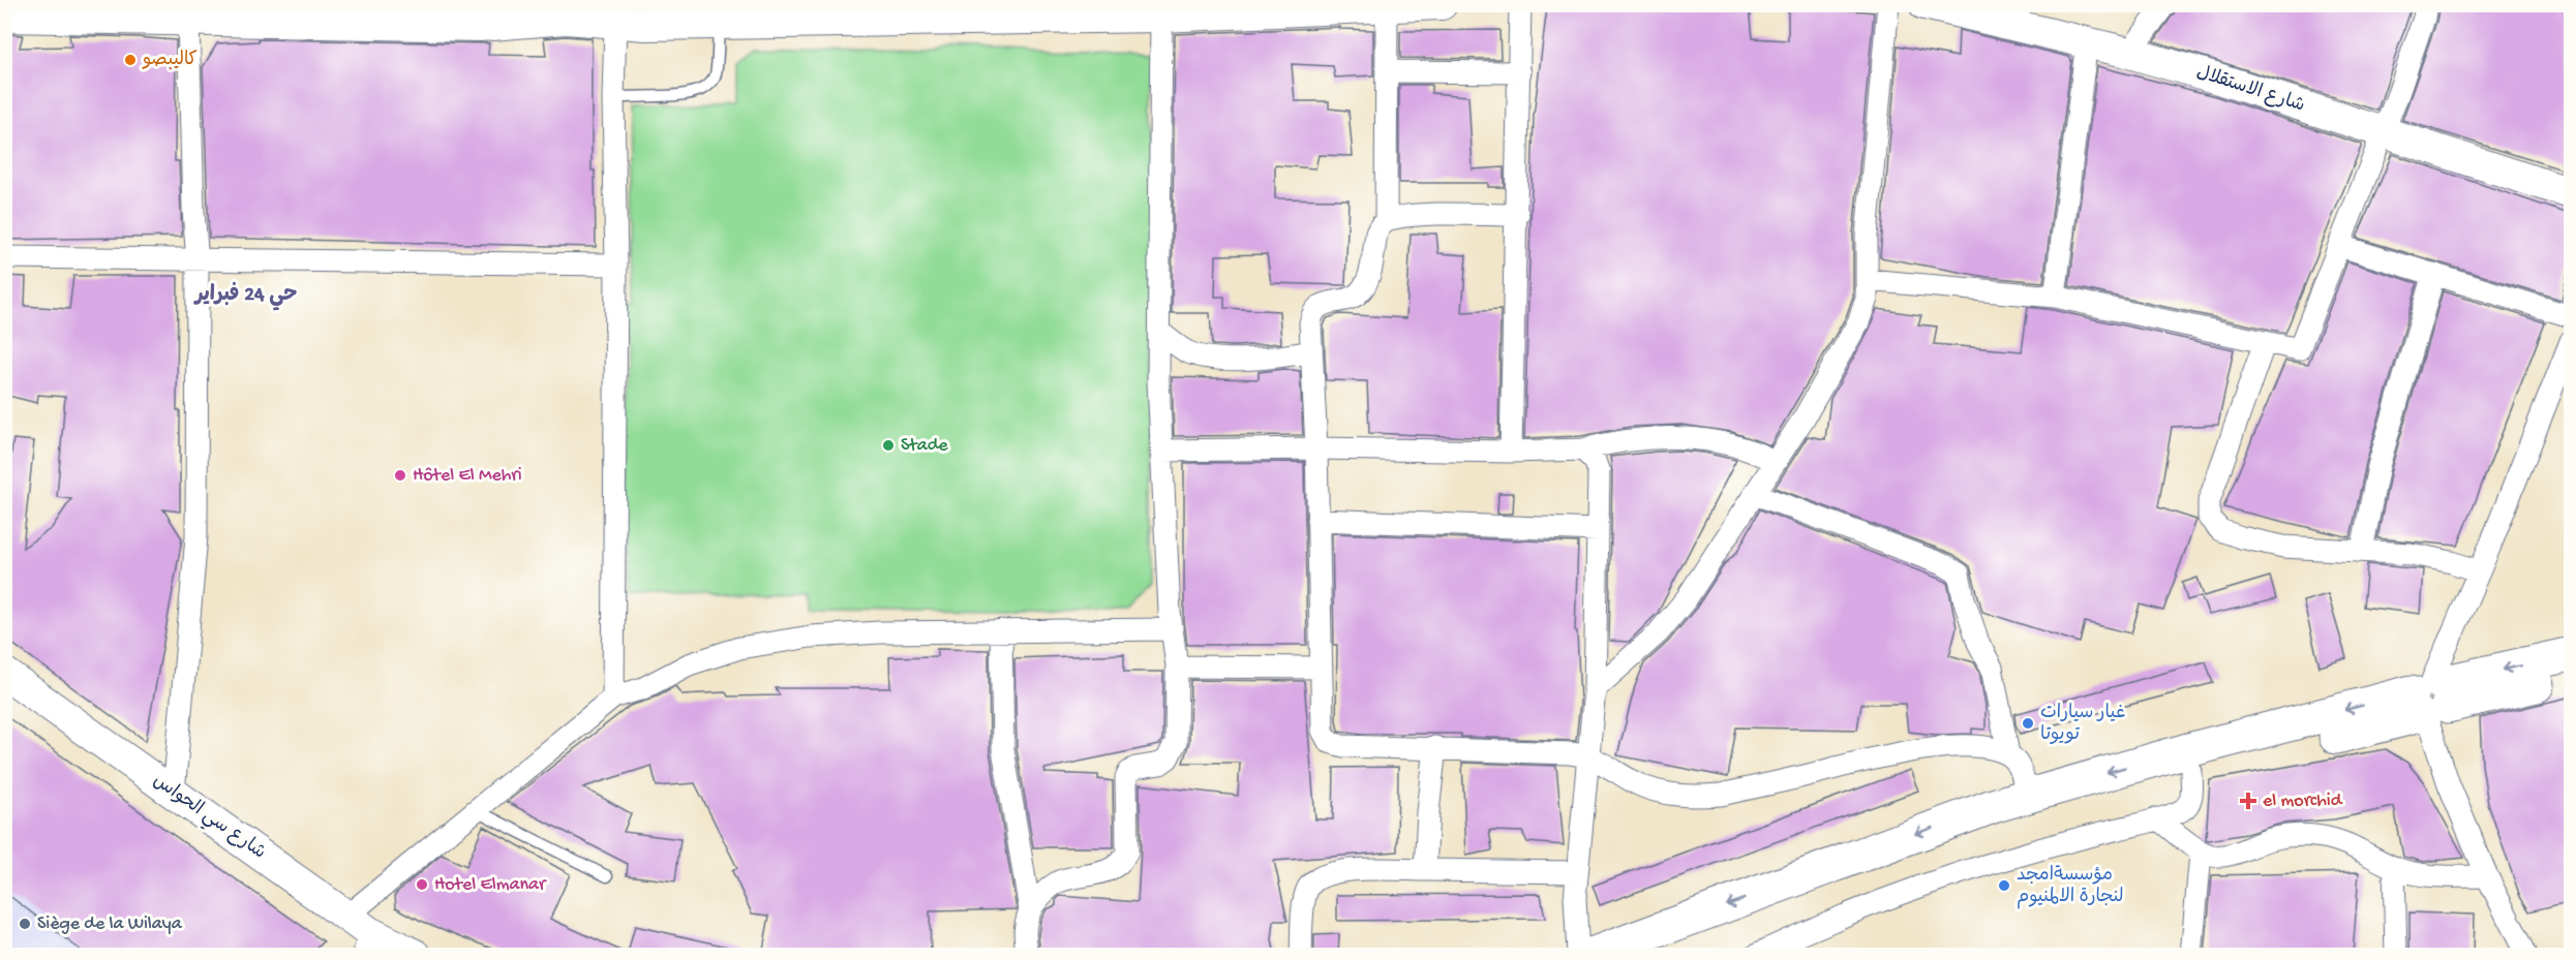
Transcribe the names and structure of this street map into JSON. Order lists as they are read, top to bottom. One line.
{"streets":{"street":["شارع الاستقلال","شارع سي الحواس"]},"districts":["حي 24 فبراير"],"places":{"other":["كاليبصو","Stade","Hôtel El Mehri","غيار سيارات تويوتا","Hotel Elmanar","مؤسسةامجد لنجارة الالمنيوم","Siège de la Wilaya"],"health":["el morchid"]}}
